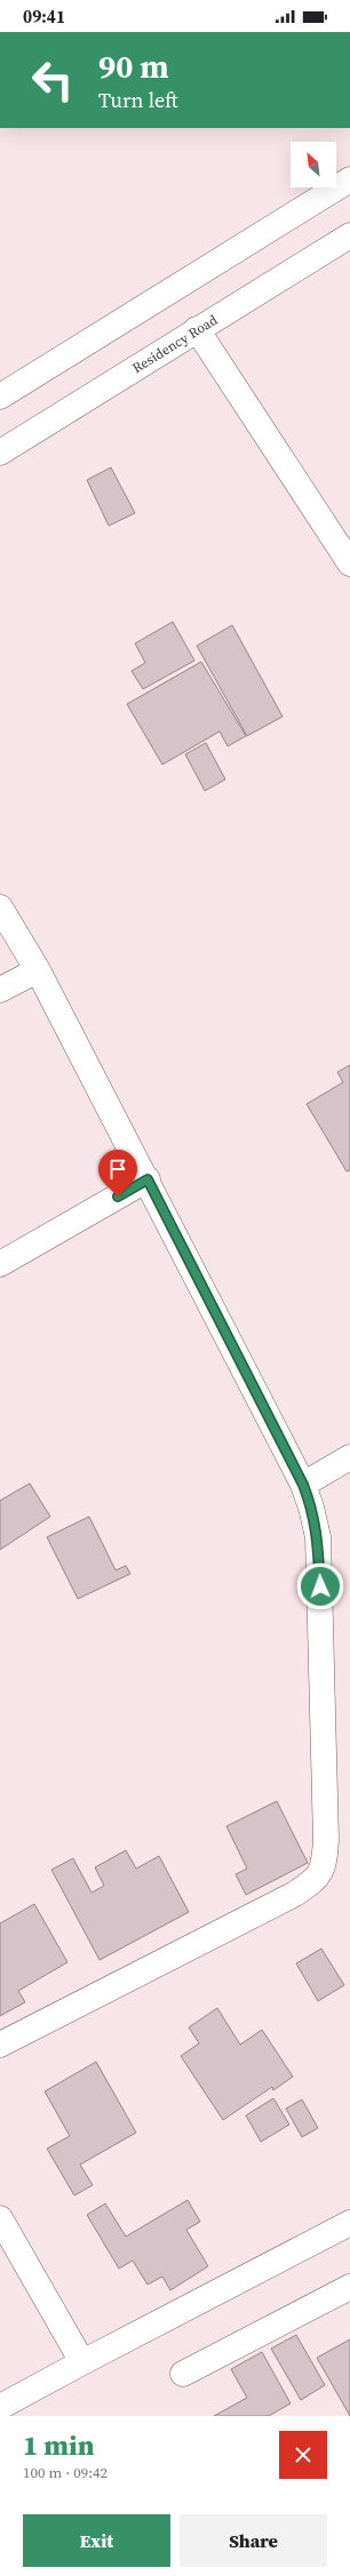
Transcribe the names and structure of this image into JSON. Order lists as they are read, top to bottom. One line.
{"streets":{"street":["Residency Road"]},"north":"top left","page":{"status":"09:41","turn":["90 m","Turn left"],"heading":["1 min","100 m · 09:42"],"buttons":["Exit","Share"]}}
